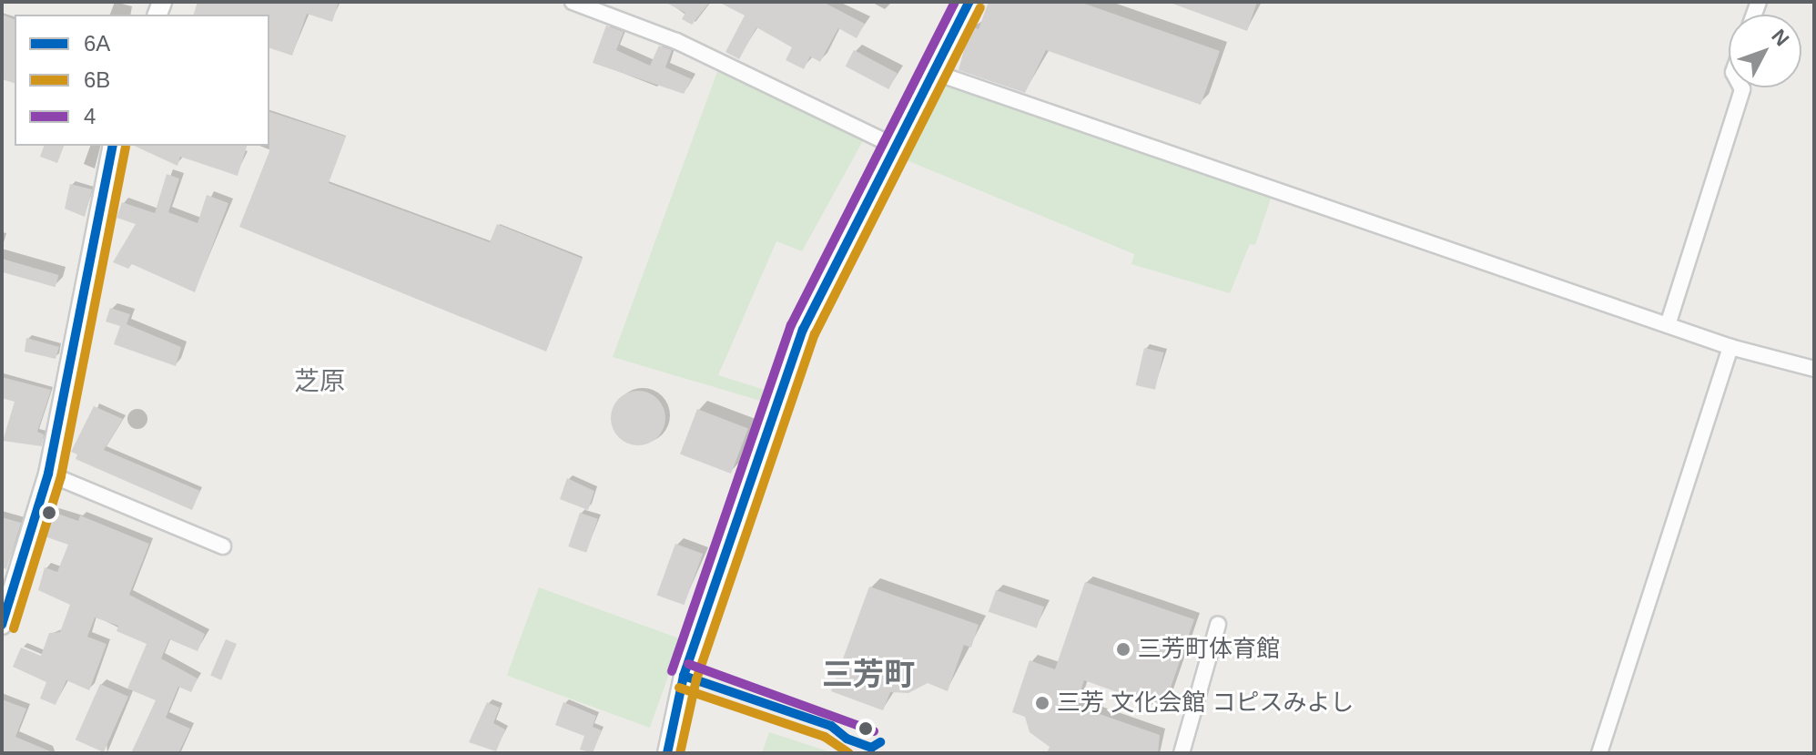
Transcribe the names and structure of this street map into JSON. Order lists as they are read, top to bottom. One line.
{"districts":["芝原","三芳町"],"places":["三芳町体育館","三芳 文化会館 コピスみよし"],"lines":["transit line 6A","transit line 4","transit line 6B"],"legend":["6A","6B","4"],"north":"top right"}
